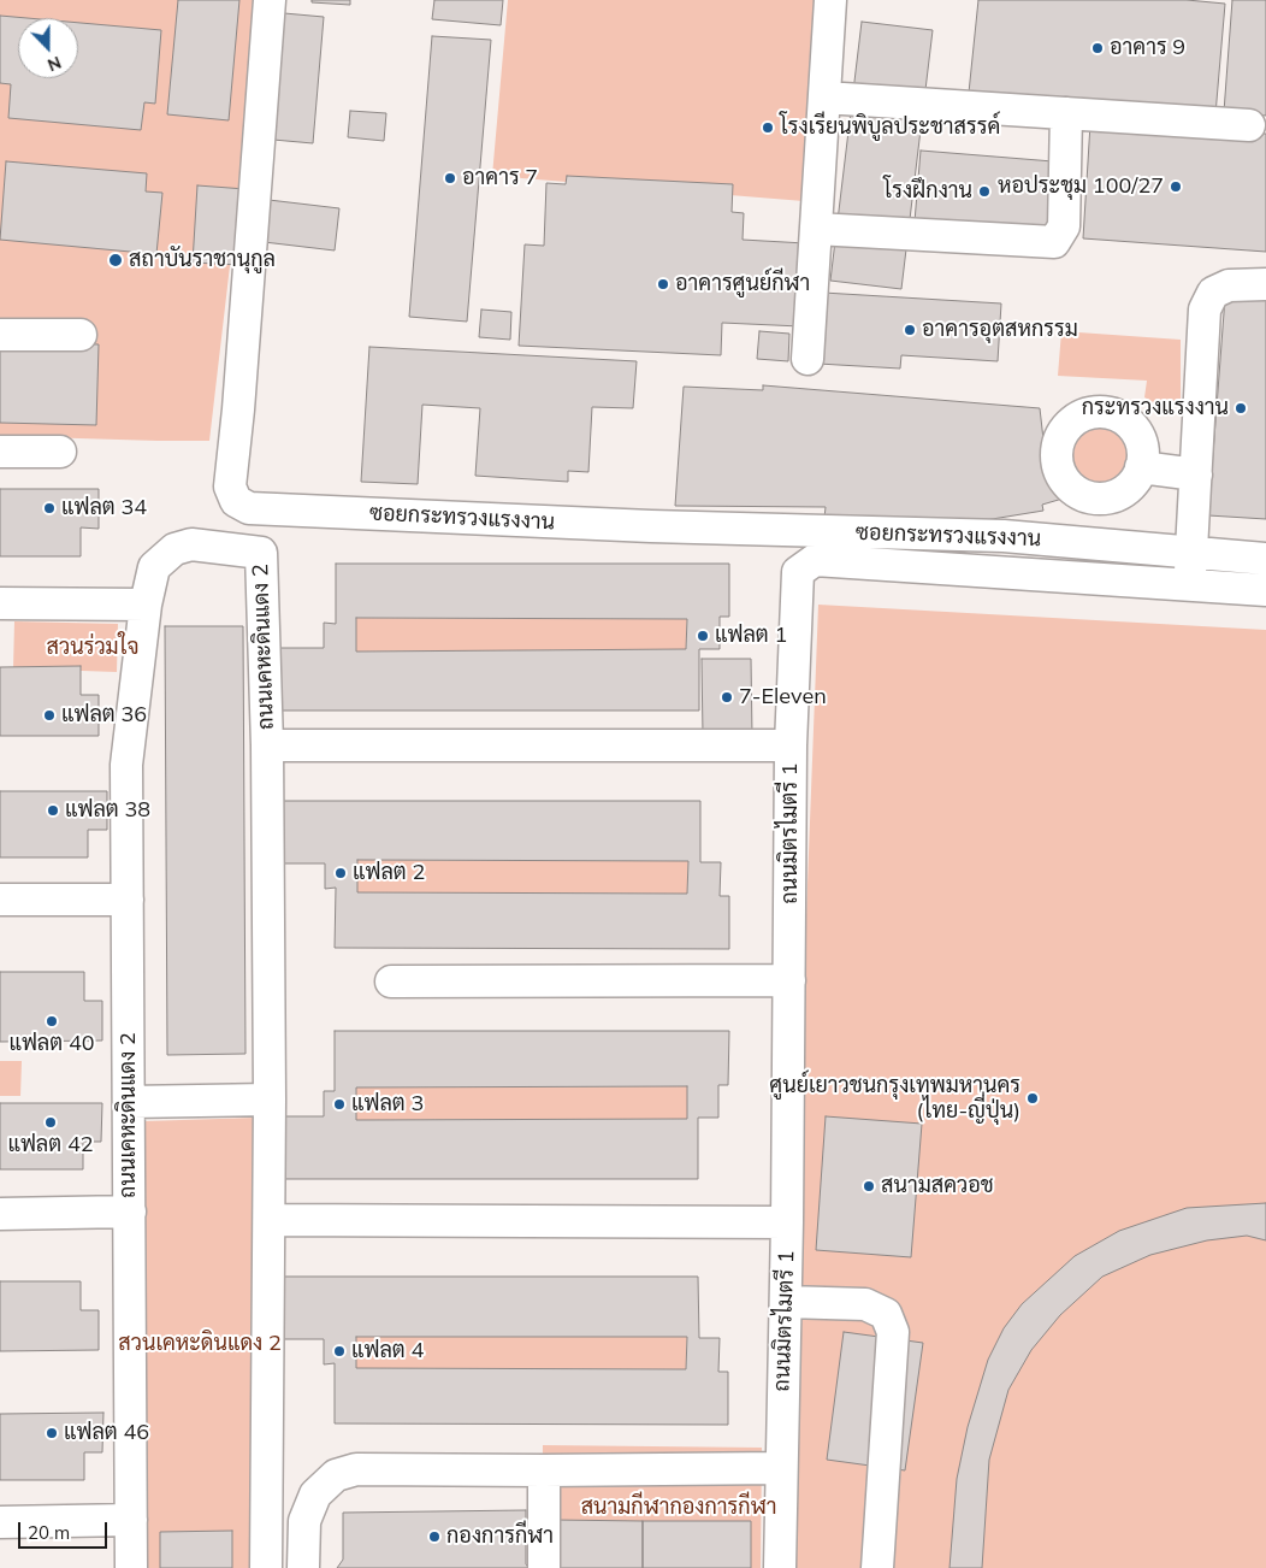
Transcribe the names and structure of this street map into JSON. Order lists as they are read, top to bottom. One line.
{"streets":{"street":["ซอยกระทรวงแรงงาน","ถนนเคหะดินแดง 2","ถนนมิตรไมตรี 1"]},"parks":["สวนร่วมใจ","สวนเคหะดินแดง 2","สนามกีฬากองการกีฬา"],"places":["อาคาร 9","โรงเรียนพิบูลประชาสรรค์","อาคาร 7","หอประชุม 100/27","โรงฝึกงาน","สถาบันราชานุกูล","อาคารศูนย์กีฬา","อาคารอุตสหกรรม","กระทรวงแรงงาน","แฟลต 34","แฟลต 1","7-Eleven","แฟลต 36","แฟลต 38","แฟลต 2","แฟลต 40","ศูนย์เยาวชนกรุงเทพมหานคร (ไทย-ญี่ปุ่น)","แฟลต 3","แฟลต 42","สนามสควอช","แฟลต 4","แฟลต 46","กองการกีฬา"],"scale_bar":"20 m","north":"bottom"}
